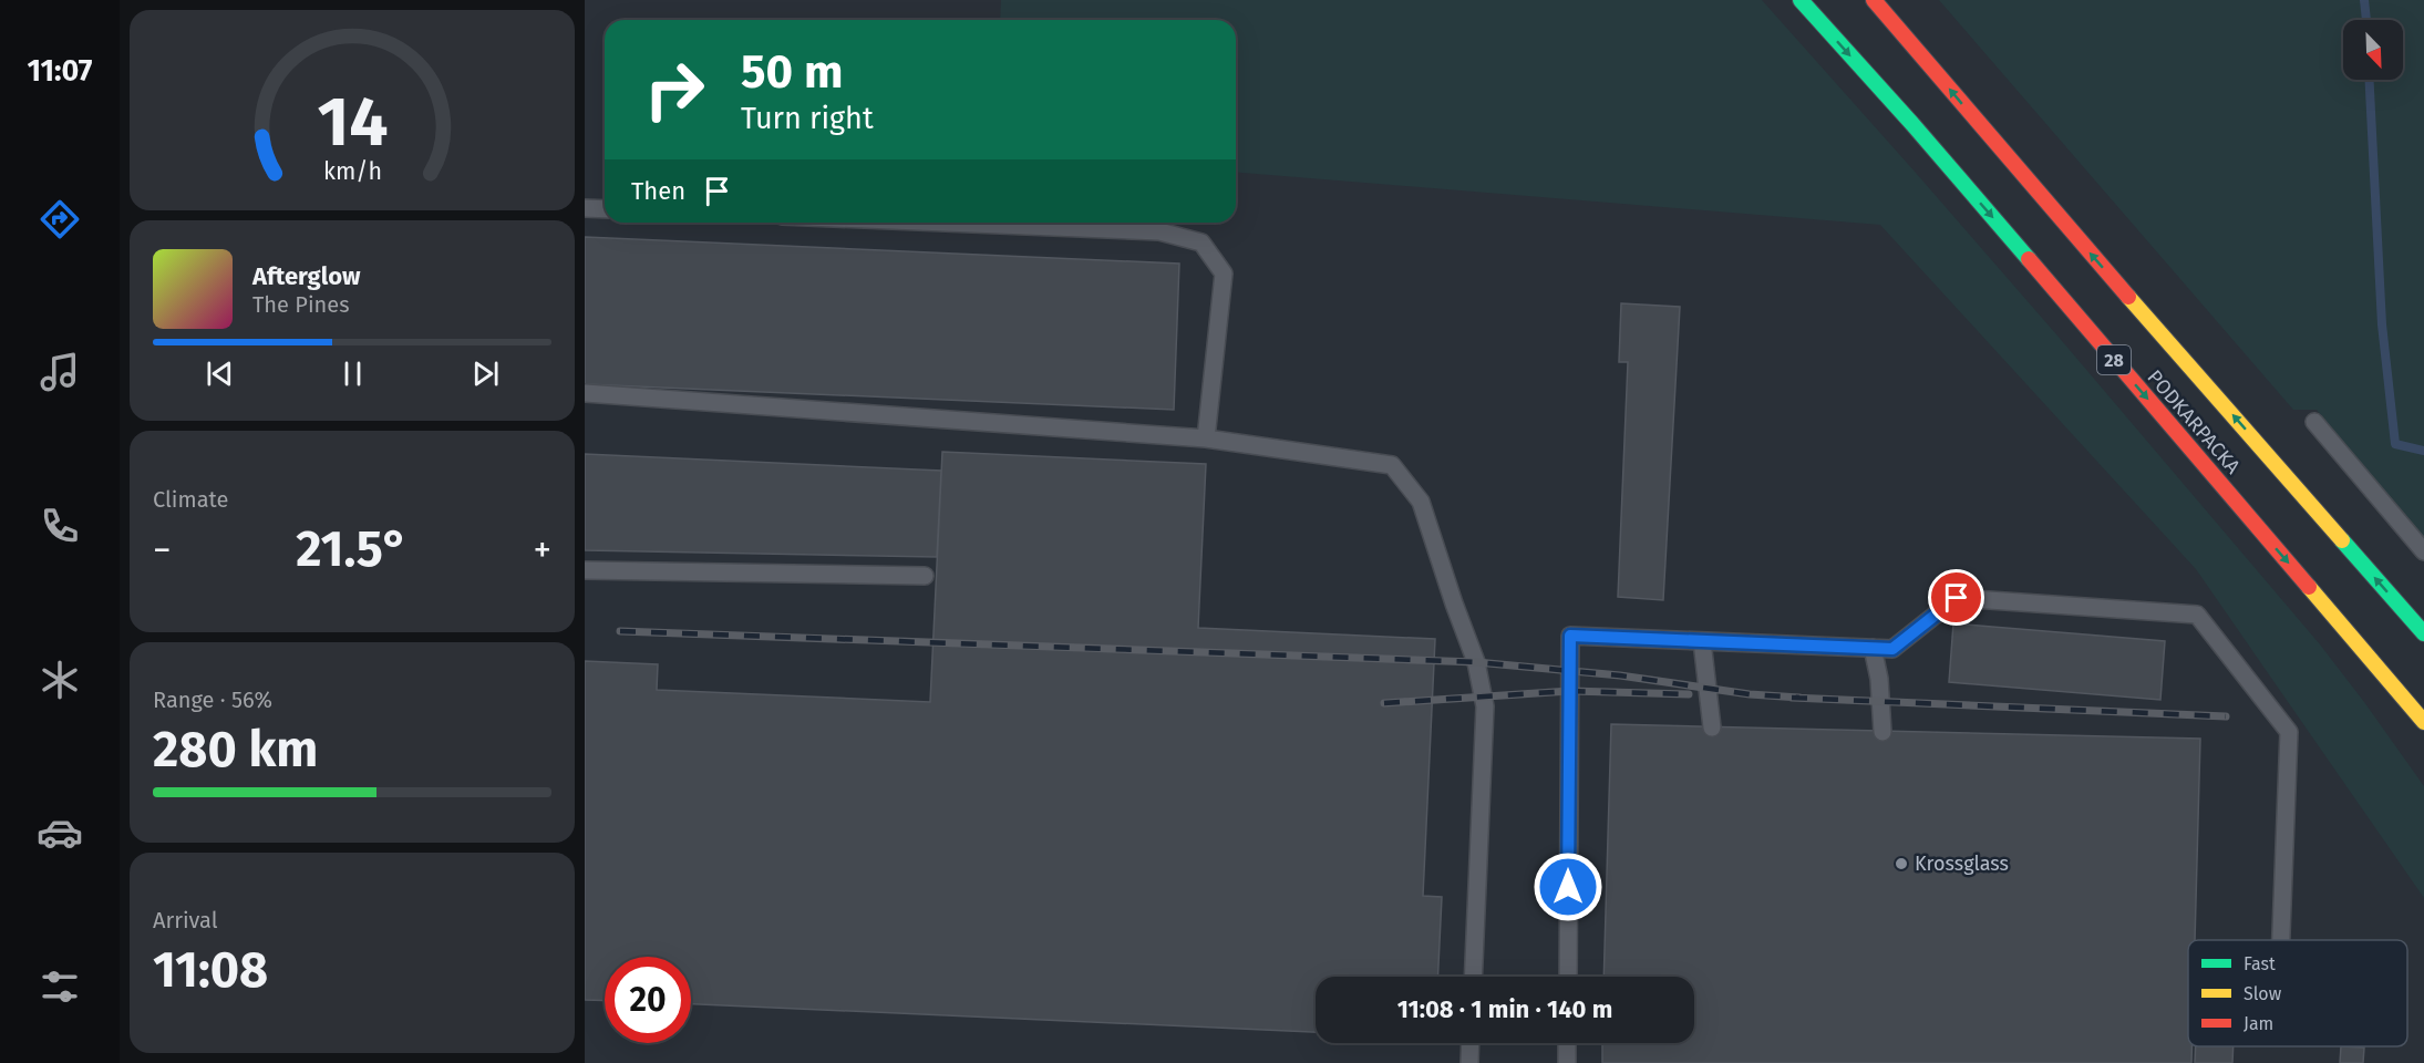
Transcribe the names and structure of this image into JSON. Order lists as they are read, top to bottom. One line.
{"streets":{"main road":["28","PODKARPACKA"]},"places":["Krossglass"],"legend":["Fast","Slow","Jam"],"north":"bottom right","page":{"tabs":"11:07","turn":["50 m","Turn right"],"then":"Then","song":["Afterglow","The Pines"],"tile":["Climate",["Range · 56%","280 km"],["Arrival","11:08"]],"heat":["−","21.5°","+"],"limit":"20","trip":"11:08 · 1 min · 140 m","gauge":["14","km/h"]}}
